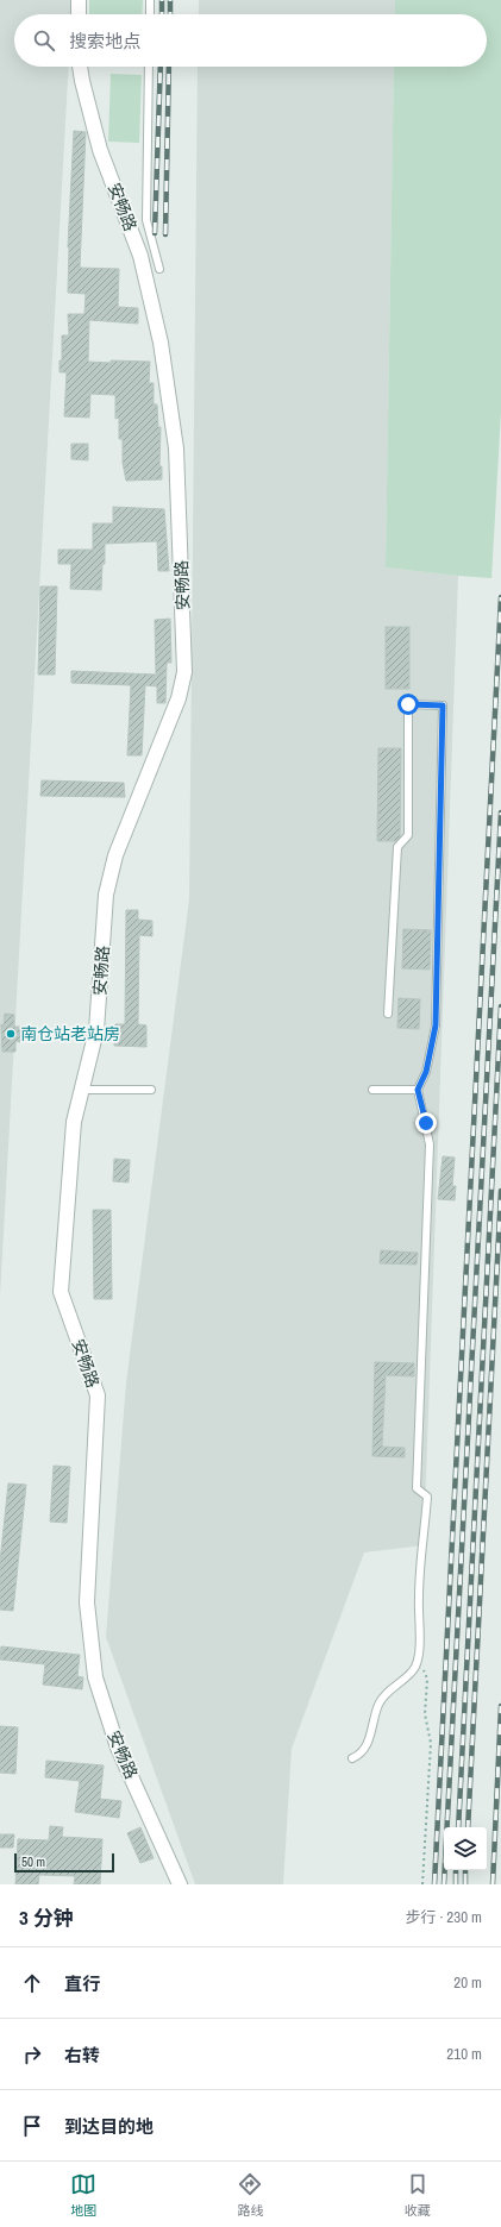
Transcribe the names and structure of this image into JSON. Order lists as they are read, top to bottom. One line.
{"streets":{"street":["安畅路"]},"places":["南仓站老站房"],"scale_bar":"50 m","page":{"search":"搜索地点","scale":"50 m","heading":["3 分钟","步行 · 230 m"],"list":[["直行","20 m"],["右转","210 m"],"到达目的地"],"nav":["地图","路线","收藏"]}}
